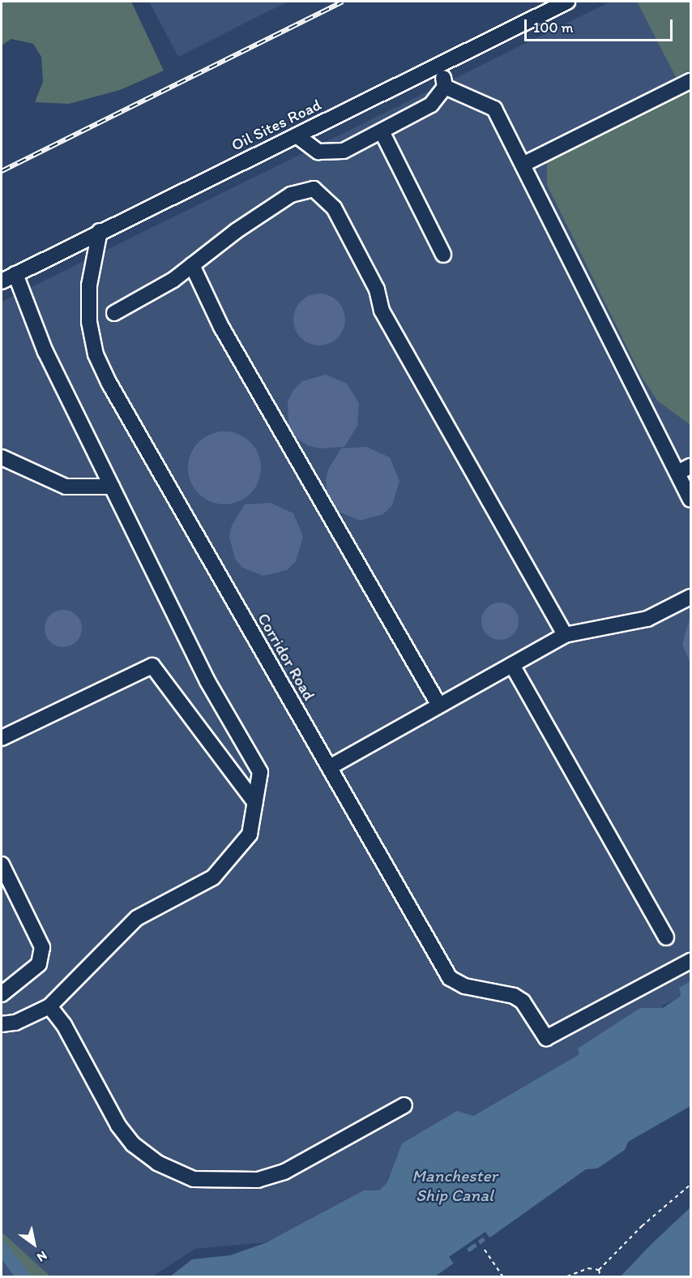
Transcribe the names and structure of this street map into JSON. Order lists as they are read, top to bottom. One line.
{"streets":{"street":["Oil Sites Road","Corridor Road"]},"crossings":[["Oil Sites Road","Corridor Road"]],"water":["Manchester Ship Canal"],"scale_bar":"100 m","north":"bottom right"}
